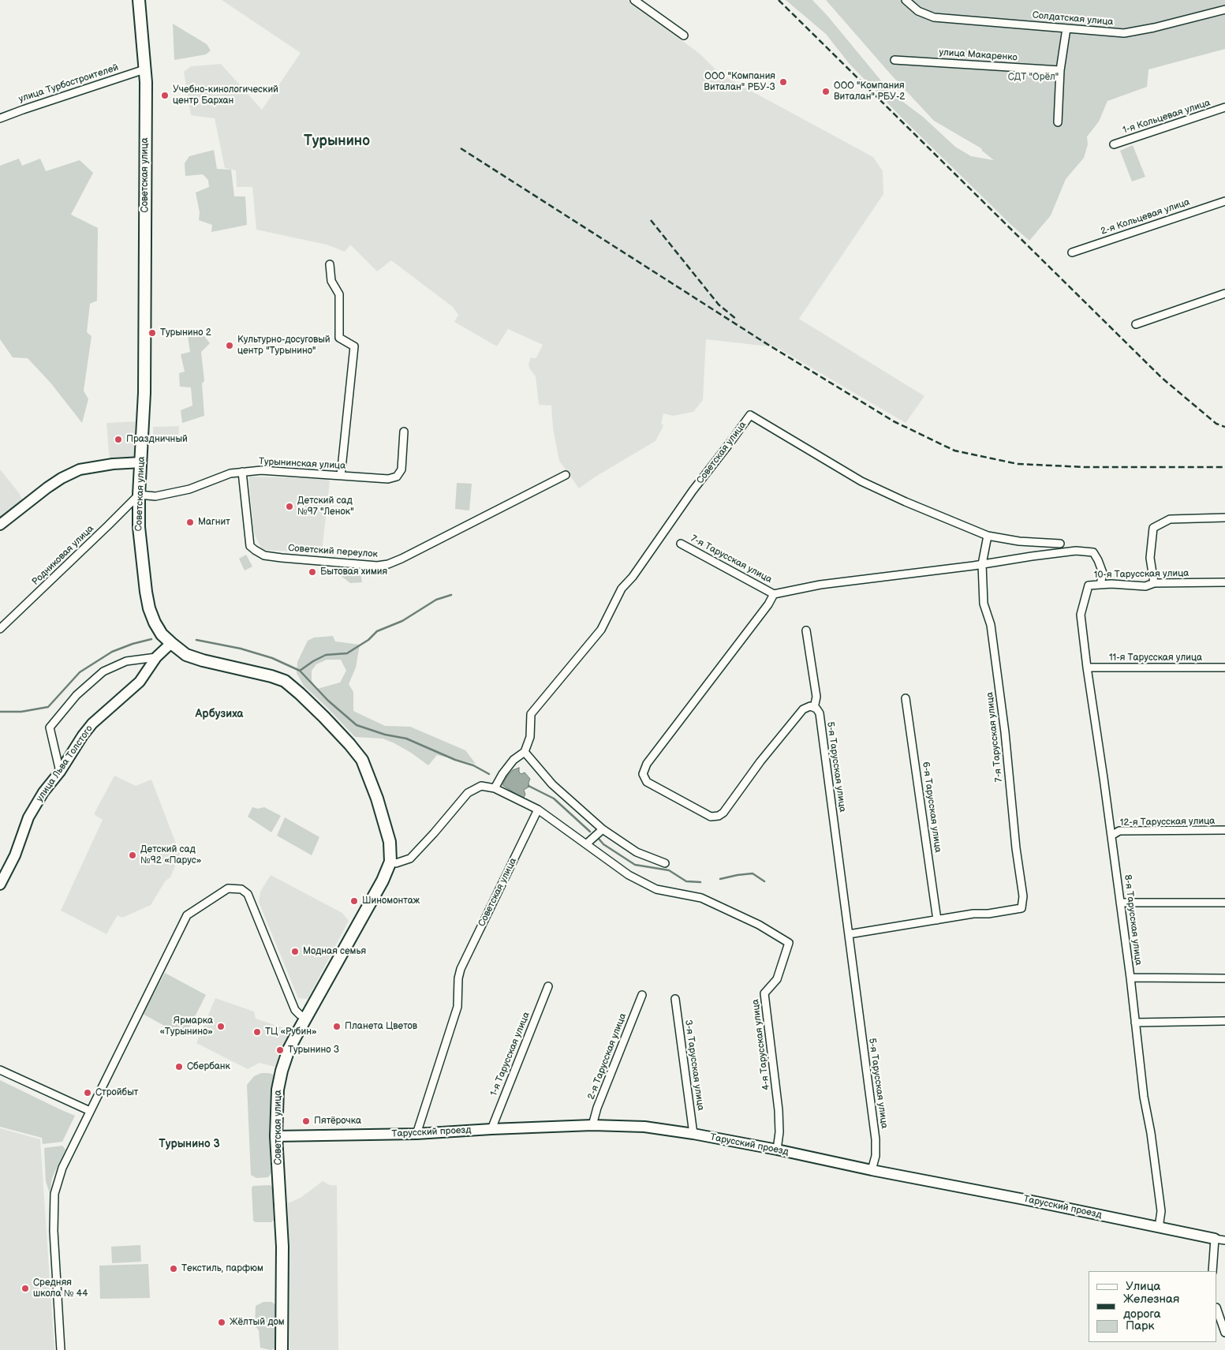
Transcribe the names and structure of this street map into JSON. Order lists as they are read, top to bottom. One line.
{"streets":{"main road":["Советская улица"],"street":["Солдатская улица","улица Макаренко","улица Турбостроителей","1-я Кольцевая улица","2-я Кольцевая улица","Турынинская улица","Советский переулок","Родниковая улица","7-я Тарусская улица","10-я Тарусская улица","11-я Тарусская улица","улица Льва Толстого","5-я Тарусская улица","6-я Тарусская улица","12-я Тарусская улица","8-я Тарусская улица","4-я Тарусская улица","1-я Тарусская улица","2-я Тарусская улица","3-я Тарусская улица","Тарусский проезд"]},"crossings":[["улица Турбостроителей","Советская улица"],["Советская улица","Турынинская улица"],["Советская улица","Родниковая улица"],["Советская улица","7-я Тарусская улица"],["Советская улица","улица Льва Толстого"],["Советская улица","Тарусский проезд"],["Турынинская улица","Советский переулок"],["Турынинская улица","Родниковая улица"],["7-я Тарусская улица","10-я Тарусская улица"],["7-я Тарусская улица","6-я Тарусская улица"],["10-я Тарусская улица","8-я Тарусская улица"],["11-я Тарусская улица","8-я Тарусская улица"],["5-я Тарусская улица","Тарусский проезд"],["12-я Тарусская улица","8-я Тарусская улица"],["8-я Тарусская улица","Тарусский проезд"],["4-я Тарусская улица","Тарусский проезд"],["1-я Тарусская улица","Тарусский проезд"],["2-я Тарусская улица","Тарусский проезд"],["3-я Тарусская улица","Тарусский проезд"]],"districts":["Турынино","Арбузиха","Турынино 3"],"parks":["СДТ \"Орёл\""],"places":["ООО \"Компания Виталан\" РБУ-3","ООО \"Компания Виталан\" РБУ-2","Учебно-кинологический центр Бархан","Турынино 2","Культурно-досуговый центр \"Турынино\"","Праздничный","Детский сад №97 \"Ленок\"","Магнит","Бытовая химия","Детский сад №92 «Парус»","Шиномонтаж","Модная семья","Ярмарка «Турынино»","Планета Цветов","ТЦ «Рубин»","Турынино 3","Сбербанк","Стройбыт","Пятёрочка","Текстиль, парфюм","Средняя школа № 44","Жёлтый дом"],"legend":["Улица","Железная дорога","Парк"]}
